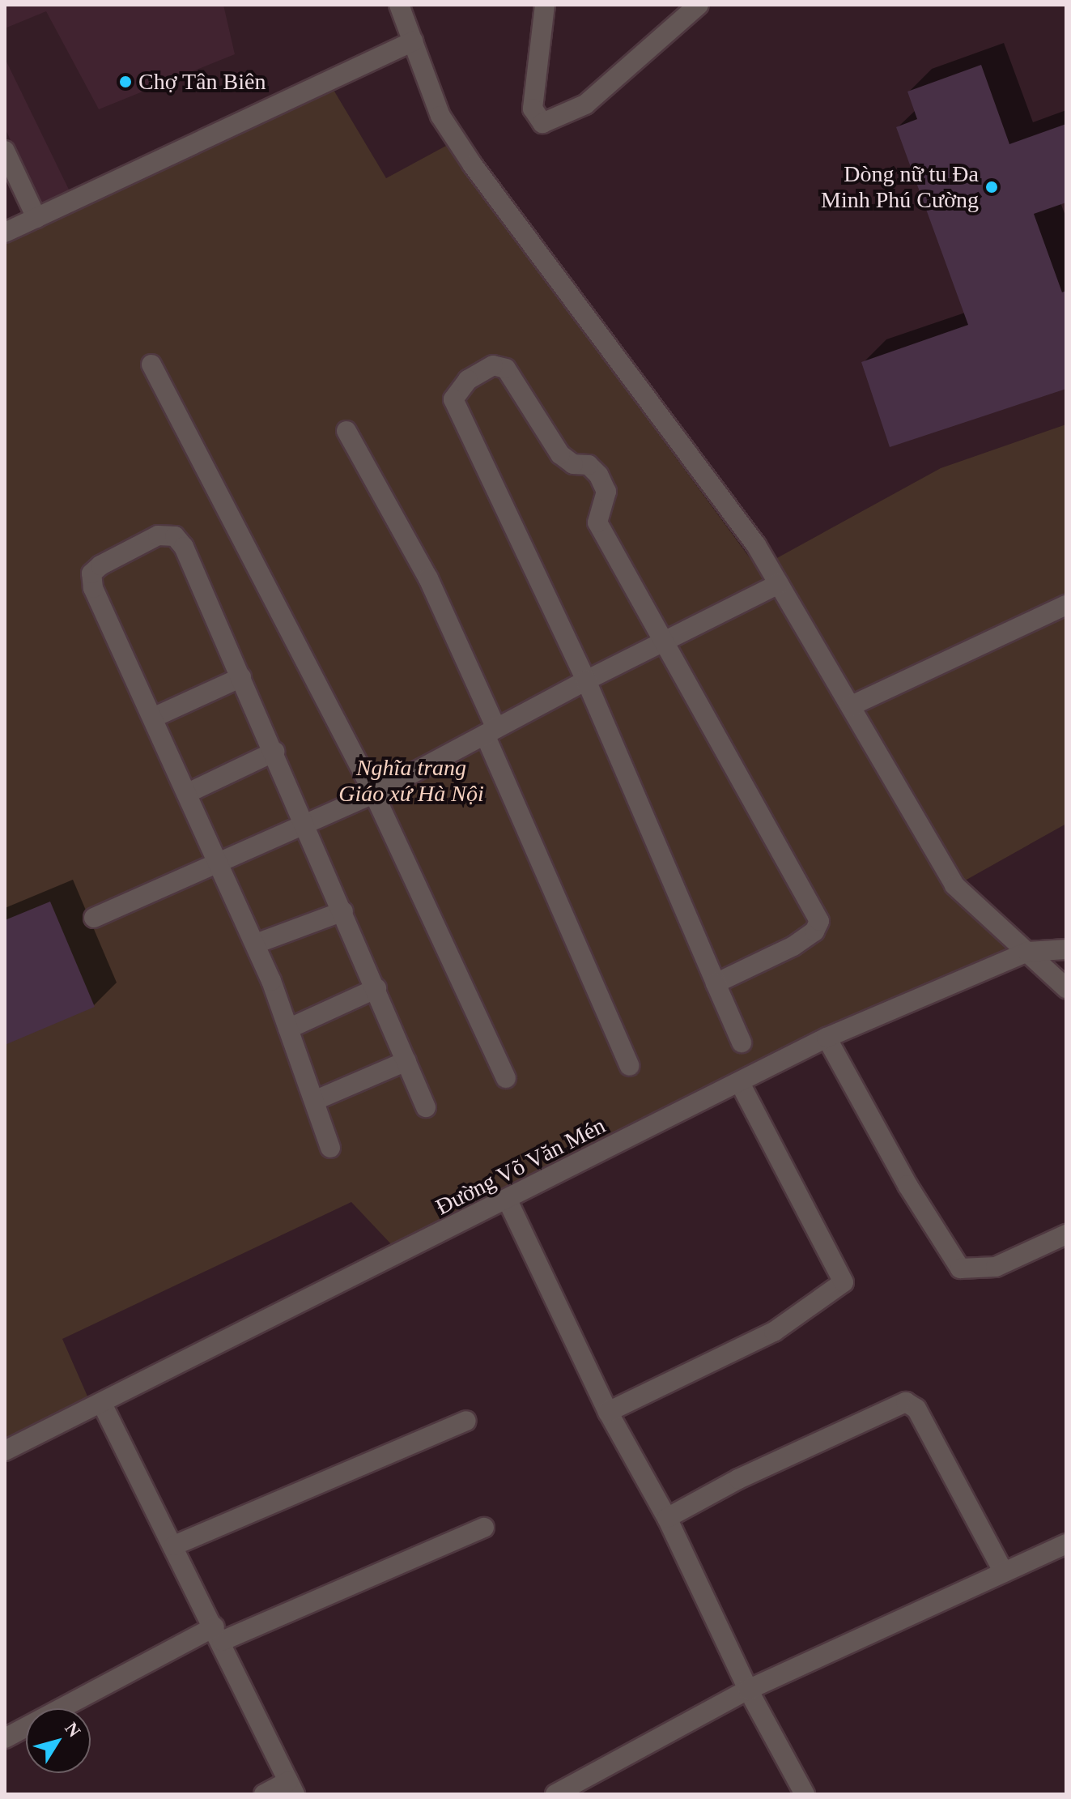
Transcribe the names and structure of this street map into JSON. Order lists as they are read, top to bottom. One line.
{"streets":{"street":["Đường Võ Văn Mén"]},"parks":["Nghĩa trang Giáo xứ Hà Nội"],"places":["Chợ Tân Biên","Dòng nữ tu Đa Minh Phú Cường"],"north":"top right"}
